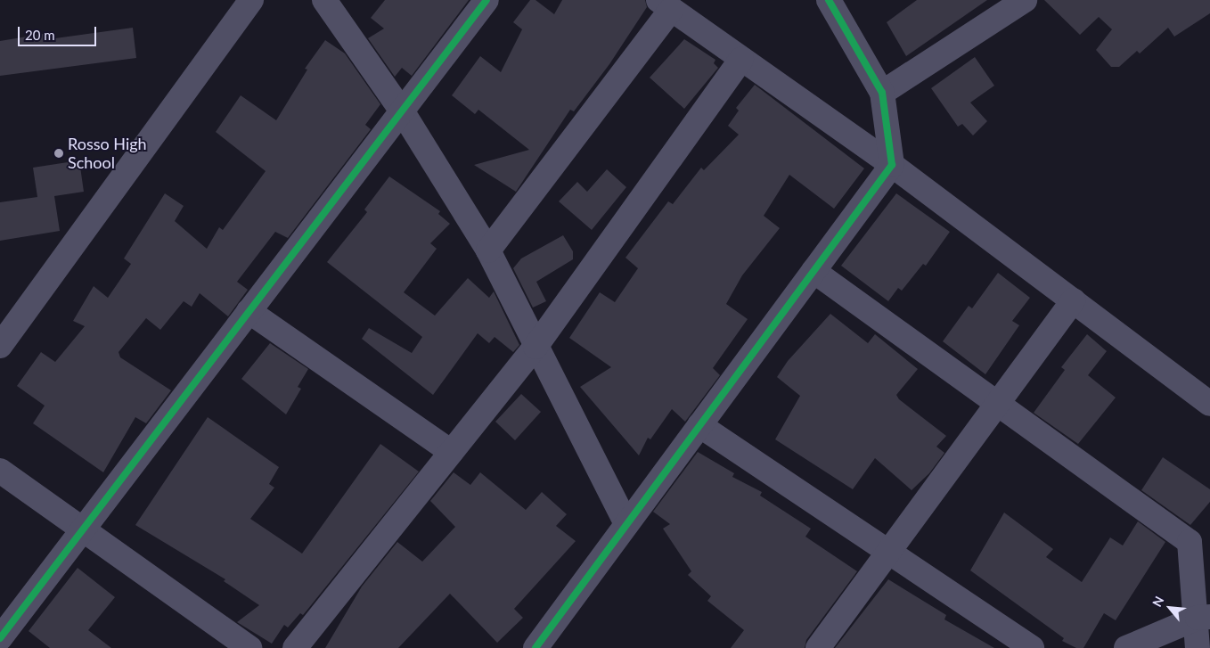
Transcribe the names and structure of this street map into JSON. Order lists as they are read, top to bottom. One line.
{"places":["Rosso High School"],"scale_bar":"20 m","north":"top left"}
